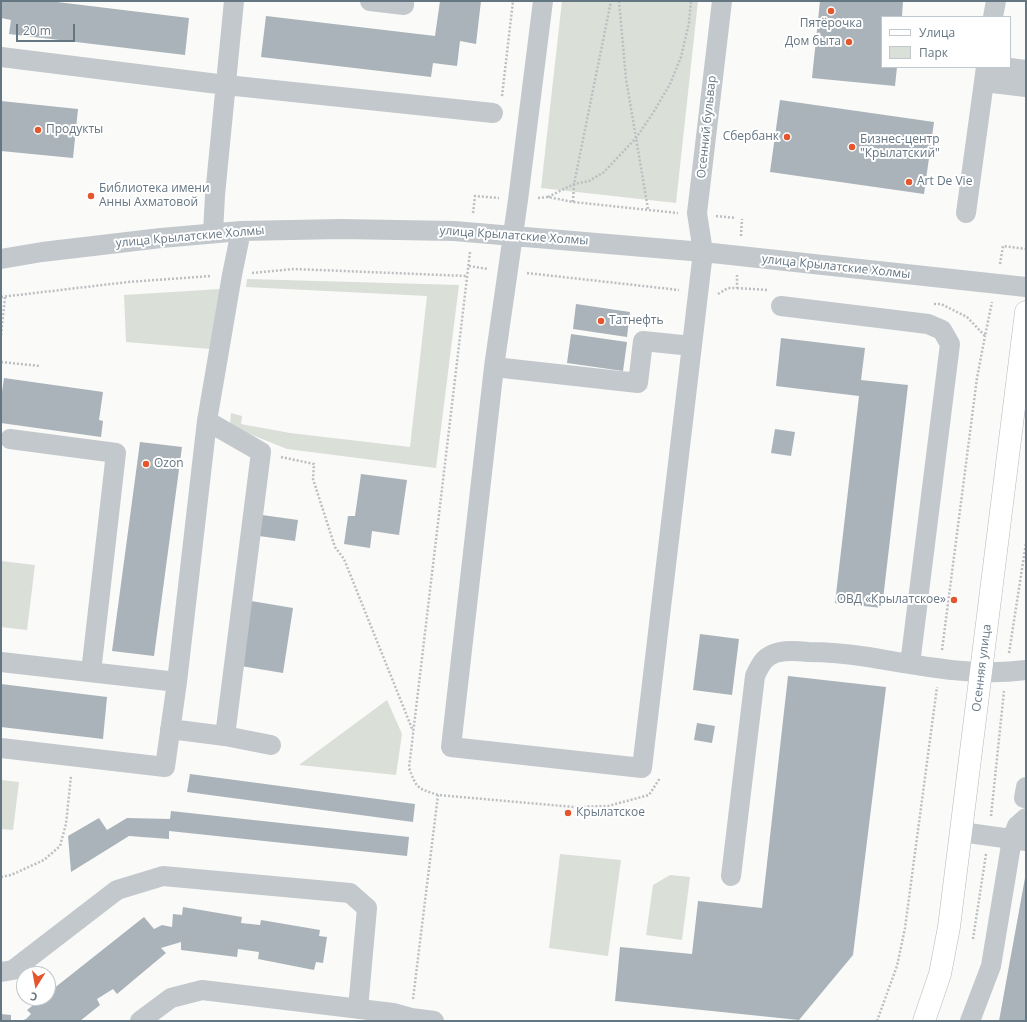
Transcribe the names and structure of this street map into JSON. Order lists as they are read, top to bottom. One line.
{"streets":{"main road":["Осенняя улица"],"street":["Осенний бульвар","улица Крылатские Холмы"]},"crossings":[["Осенний бульвар","улица Крылатские Холмы"]],"places":["Пятёрочка","Дом быта","Продукты","Сбербанк","Бизнес-центр \"Крылатский\"","Art De Vie","Библиотека имени Анны Ахматовой","Татнефть","Ozon","ОВД «Крылатское»","Крылатское"],"legend":["Улица","Парк"],"scale_bar":"20 m","north":"bottom"}
